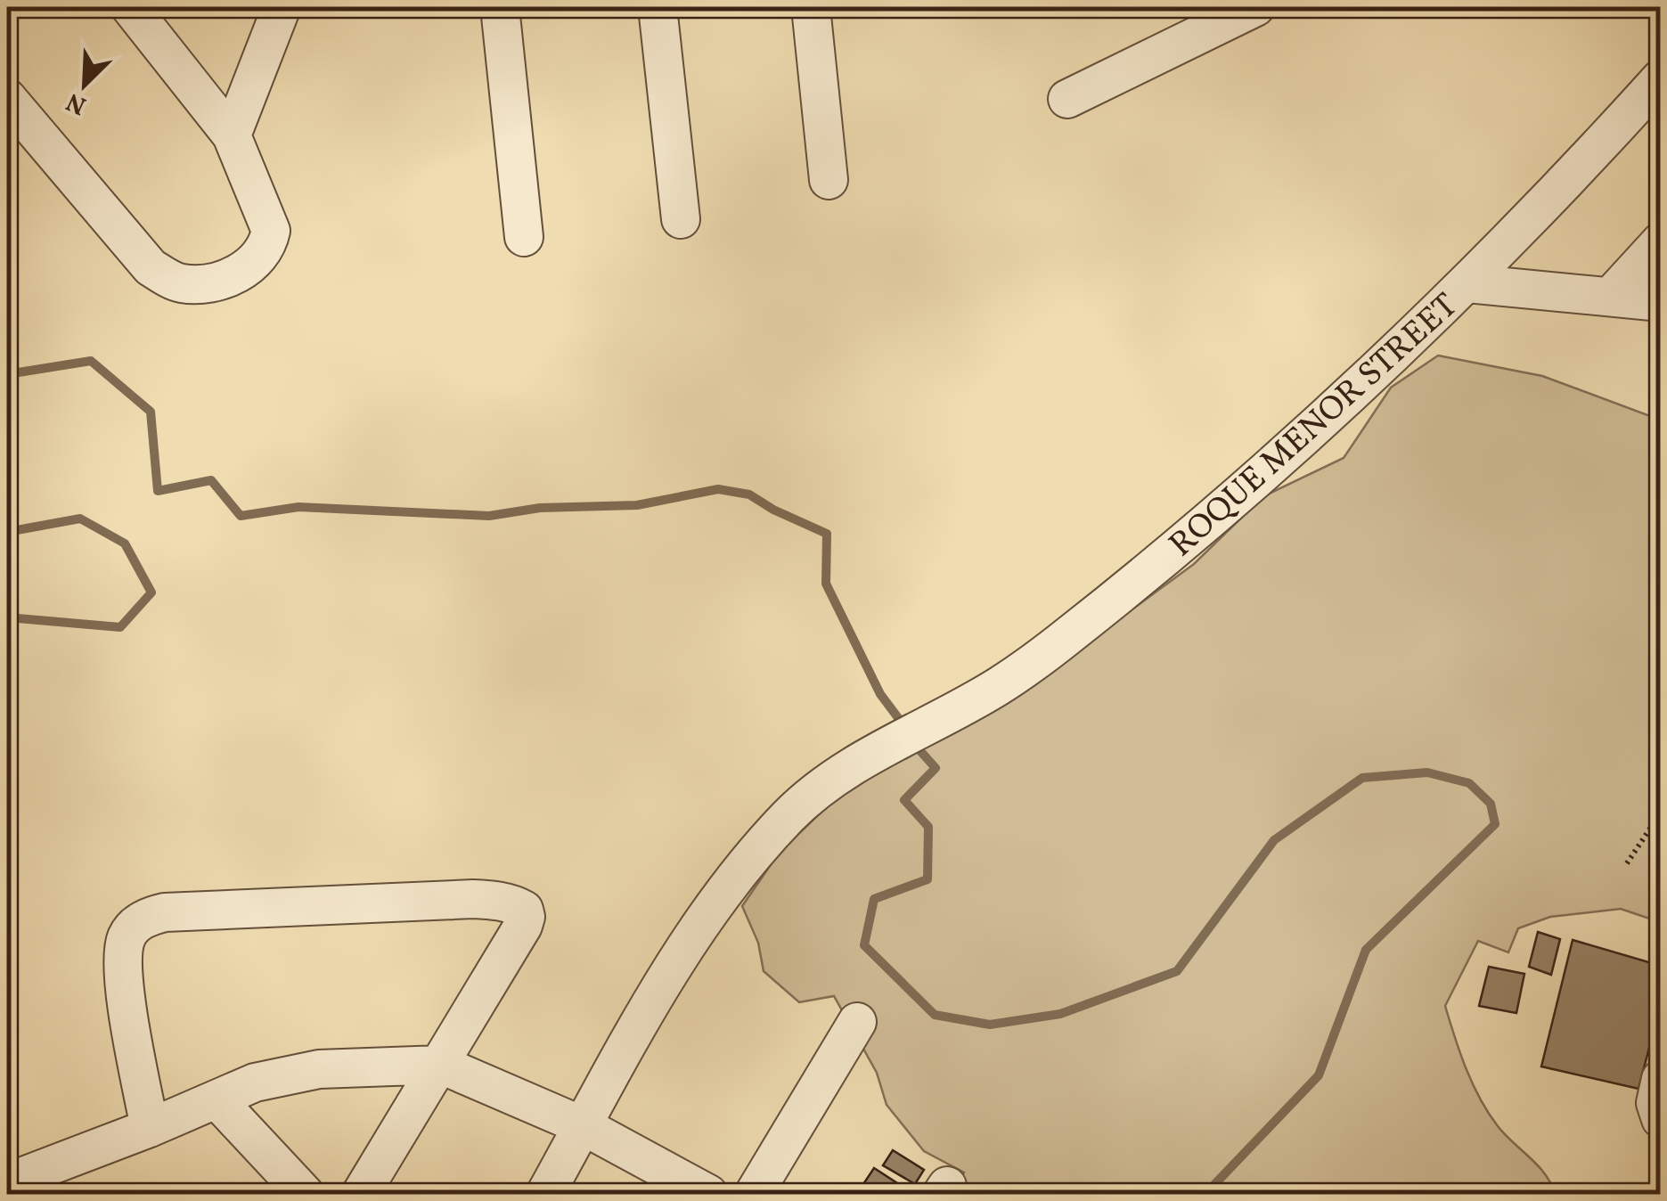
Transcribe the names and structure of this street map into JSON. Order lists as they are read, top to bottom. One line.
{"streets":{"street":["ROQUE MENOR STREET"]},"north":"bottom left"}
